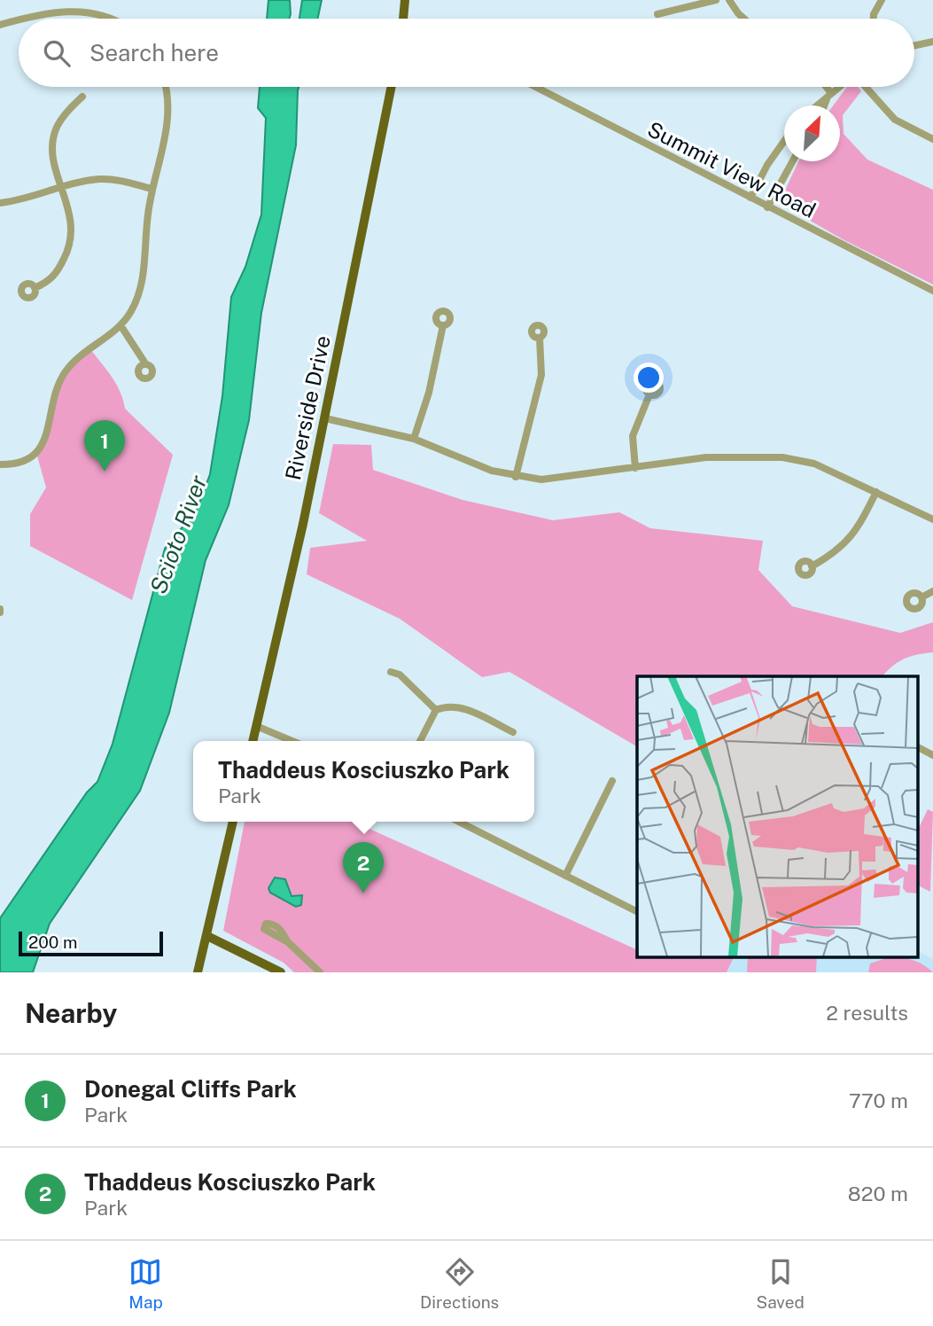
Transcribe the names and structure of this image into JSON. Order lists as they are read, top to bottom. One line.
{"streets":{"main road":["Riverside Drive"],"street":["Summit View Road"]},"water":["Scioto River"],"scale_bar":"200 m","north":"top right","page":{"search":"Search here","pins":["1","2"],"popup":["Thaddeus Kosciuszko Park","Park"],"scale":"200 m","heading":["Nearby","2 results"],"list":[{"mark":"1","name":"Donegal Cliffs Park","note":"Park","value":"770 m"},{"mark":"2","name":"Thaddeus Kosciuszko Park","note":"Park","value":"820 m"}],"nav":["Map","Directions","Saved"]}}
